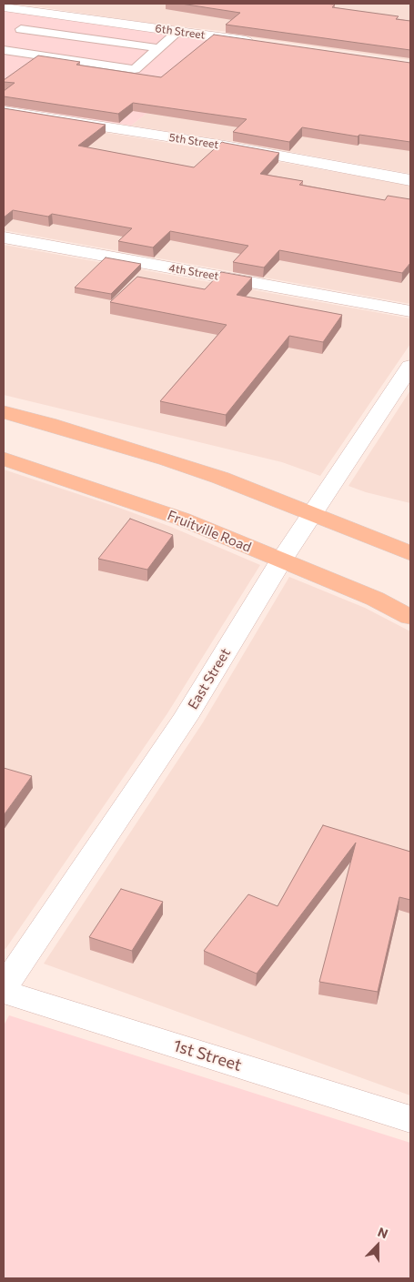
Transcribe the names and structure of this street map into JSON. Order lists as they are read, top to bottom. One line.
{"streets":{"main road":["Fruitville Road"],"street":["6th Street","5th Street","4th Street","East Street","1st Street"]},"crossings":[["Fruitville Road","East Street"],["East Street","1st Street"]],"north":"top"}
